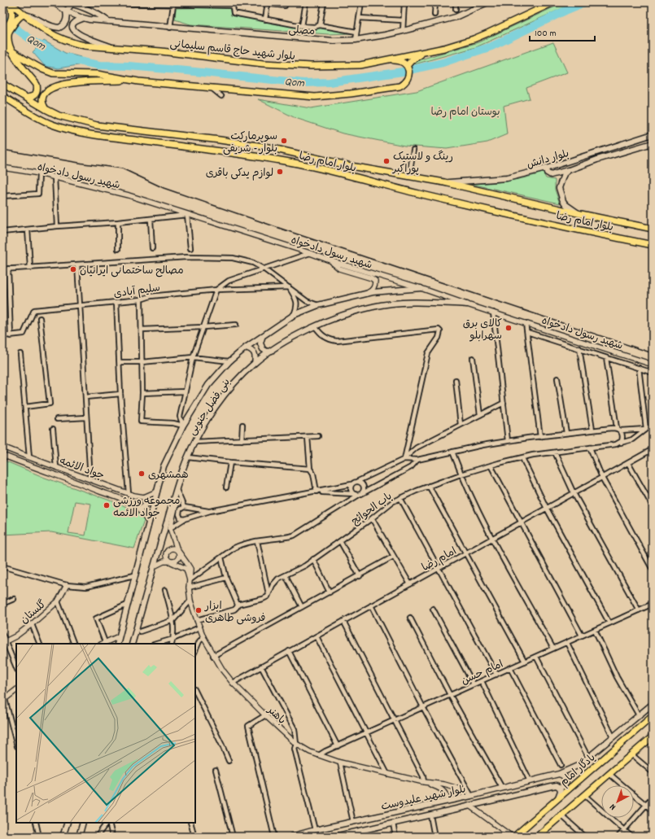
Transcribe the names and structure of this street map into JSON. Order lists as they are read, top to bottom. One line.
{"streets":{"main road":["مصلی","بلوار شهید حاج قاسم سلیمانی","بلوار دانش","بلوار امام رضا","بنی فضل جنوبی","یادگار امام","بلوار شهید علیدوست"],"street":["شهید رسول دادخواه","سلیم آبادی","جواد الائمه","باب الحوائج","امام رضا","گلستان","امام حسن","باهنر"]},"crossings":[["بلوار دانش","بلوار امام رضا"],["شهید رسول دادخواه","بنی فضل جنوبی"],["بنی فضل جنوبی","جواد الائمه"],["امام رضا","باهنر"],["امام حسن","باهنر"],["باهنر","بلوار شهید علیدوست"]],"water":["Qom"],"parks":["بوستان امام رضا"],"places":["سوپرمارکت بلوار - شریفی","رینگ و لاستیک پوراکبر","لوازم یدکی باقری","مصالح ساختمانی ایرانیان","کالای برق سهرابلو","همشهری","مجموعه ورزشی جواد الائمه","ابزار فروشی طاهری"],"scale_bar":"100 m","north":"bottom left"}
